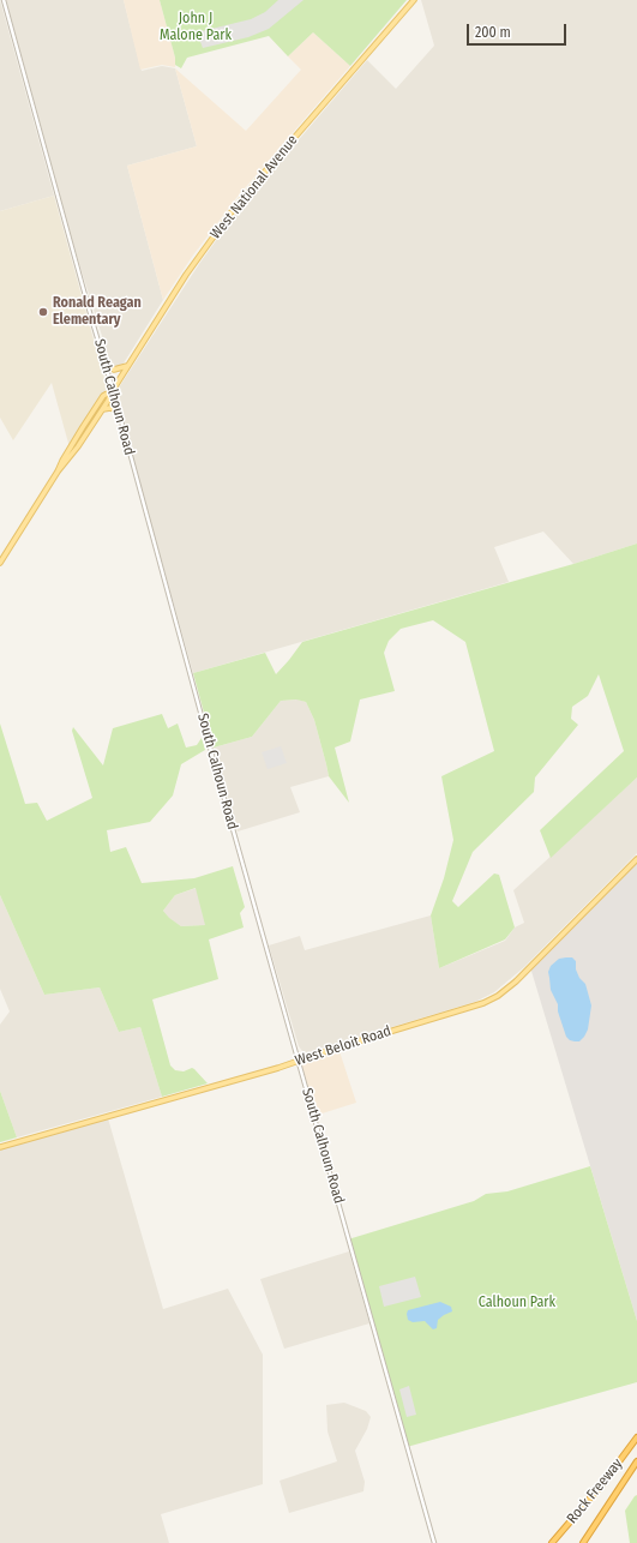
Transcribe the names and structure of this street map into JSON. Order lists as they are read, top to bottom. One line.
{"streets":{"highway":["Rock Freeway"],"main road":["West National Avenue","West Beloit Road"],"street":["South Calhoun Road"]},"crossings":[["West National Avenue","South Calhoun Road"],["South Calhoun Road","West Beloit Road"]],"parks":["John J Malone Park","Calhoun Park"],"places":["Ronald Reagan Elementary"],"scale_bar":"200 m"}
